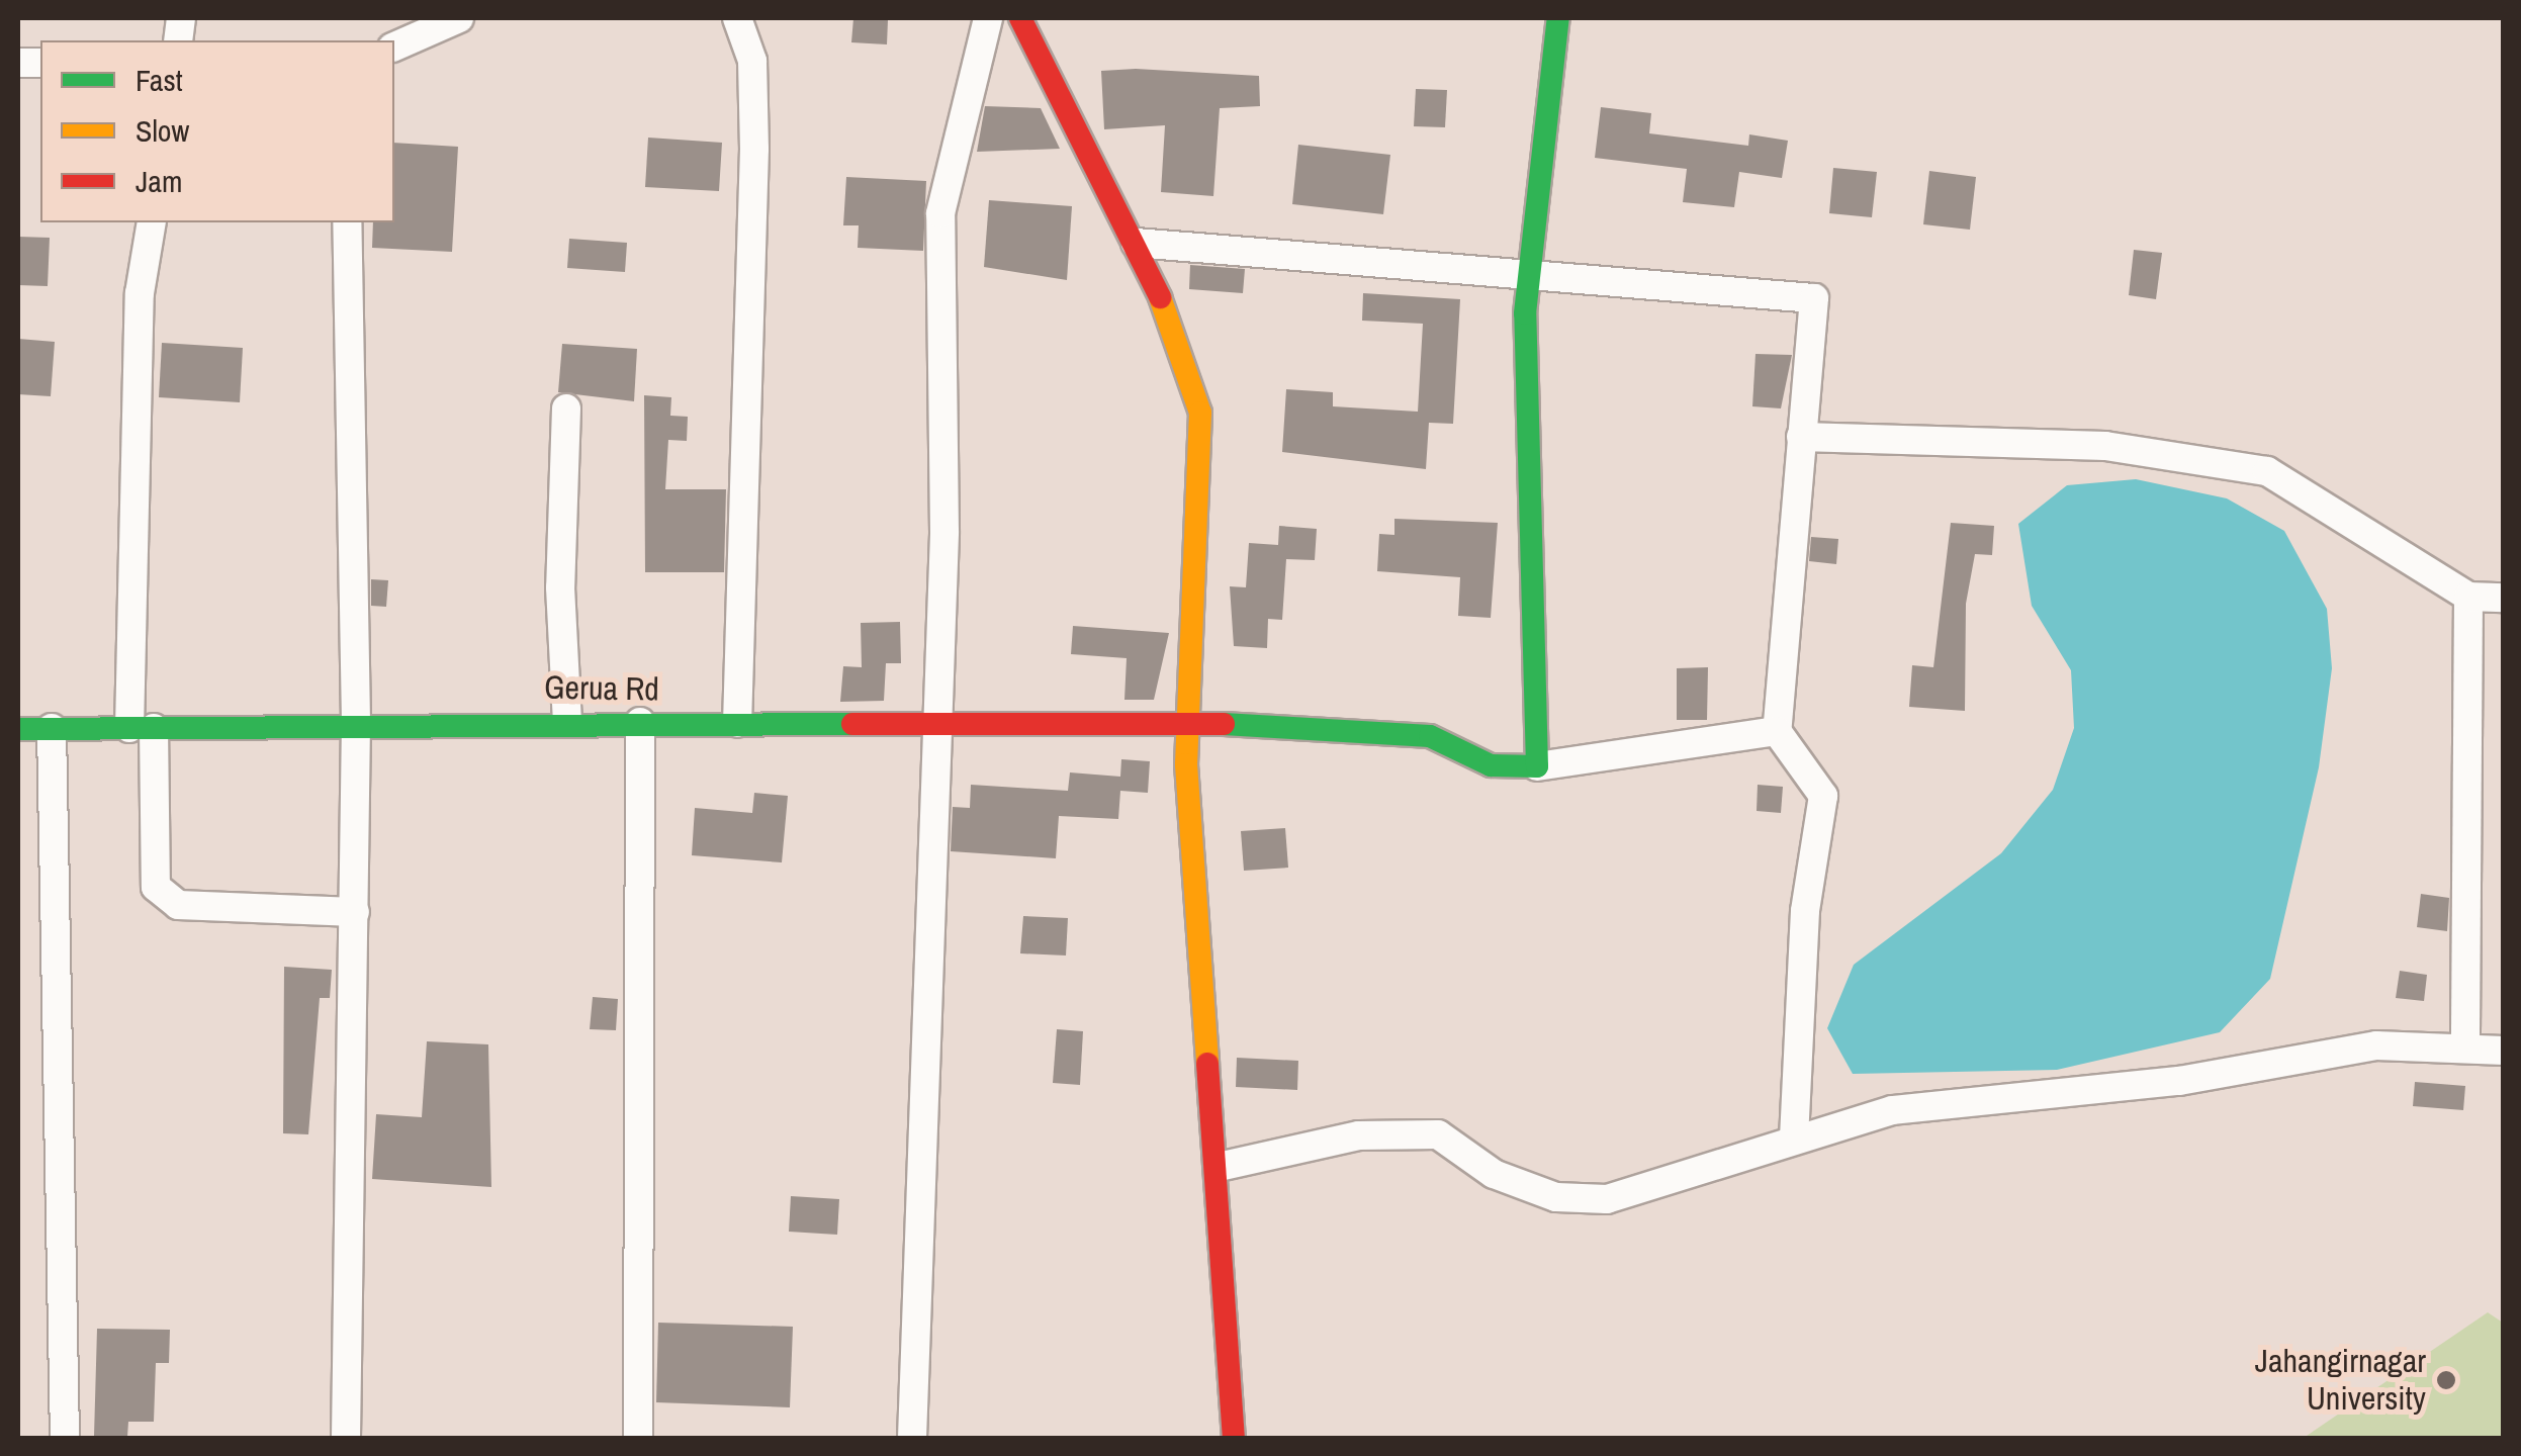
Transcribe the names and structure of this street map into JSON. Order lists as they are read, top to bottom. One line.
{"streets":{"street":["Gerua Rd"]},"places":["Jahangirnagar University"],"legend":["Fast","Slow","Jam"]}
